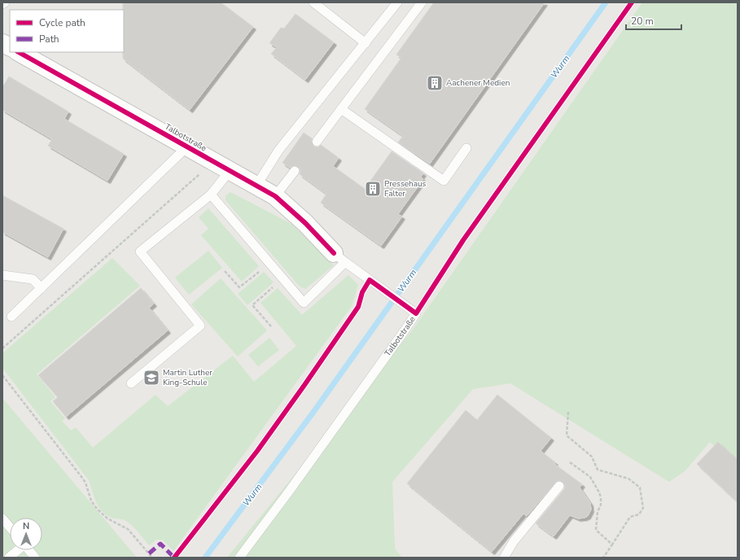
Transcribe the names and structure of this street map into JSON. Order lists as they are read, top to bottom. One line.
{"streets":{"street":["Talbotstraße"]},"water":["Wurm"],"places":{"building":["Aachener Medien","Pressehaus Falter"],"school or university":["Martin Luther King-Schule"]},"legend":["Cycle path","Path"],"scale_bar":"20 m","north":"top"}
